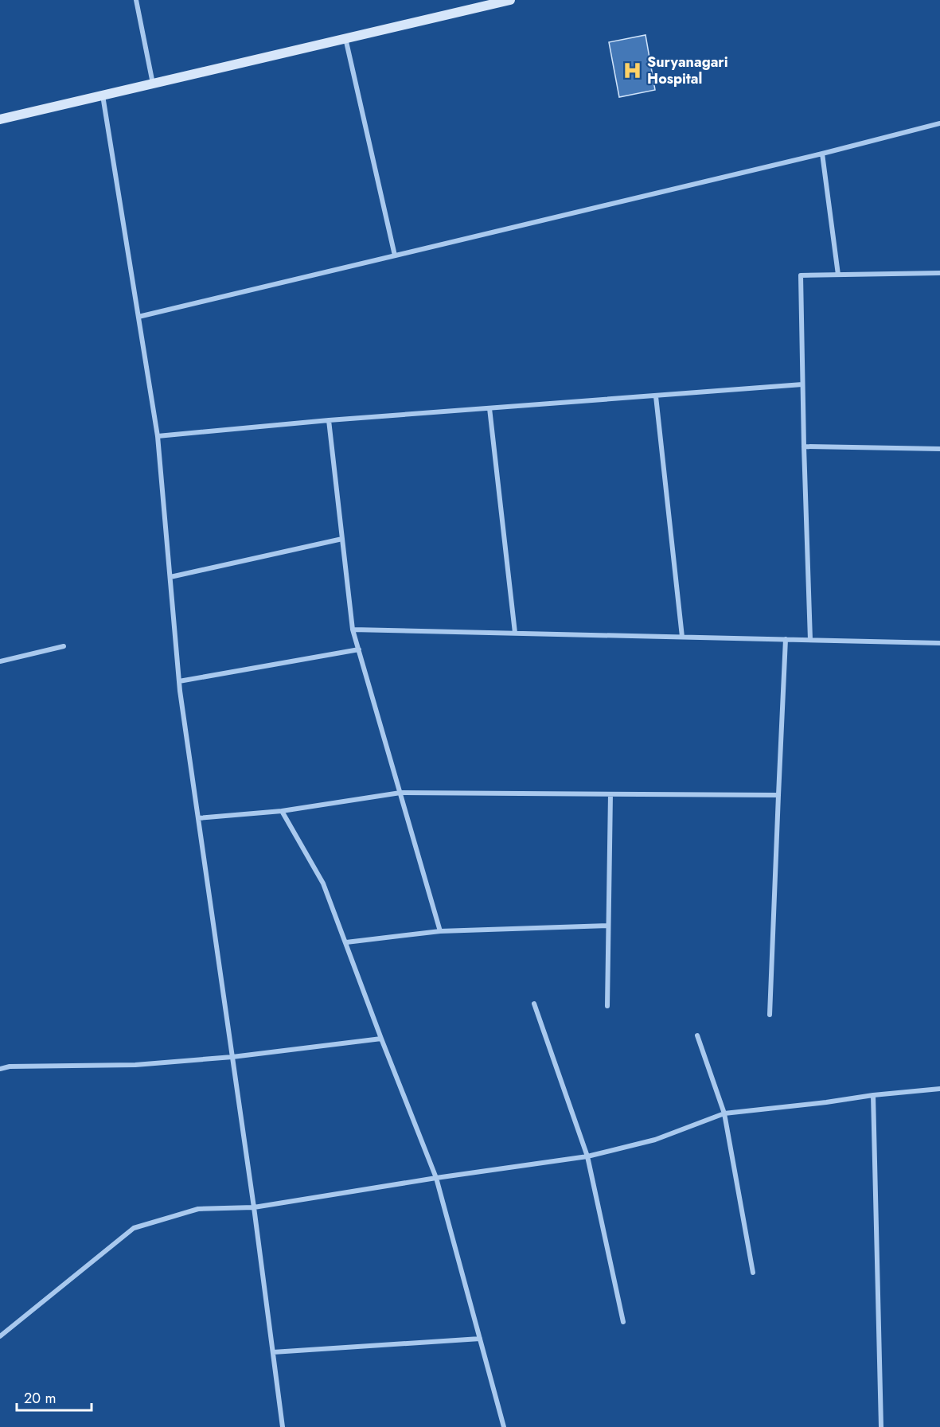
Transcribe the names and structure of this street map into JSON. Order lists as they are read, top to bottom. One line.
{"places":{"hospital":["Suryanagari Hospital"]},"scale_bar":"20 m"}
